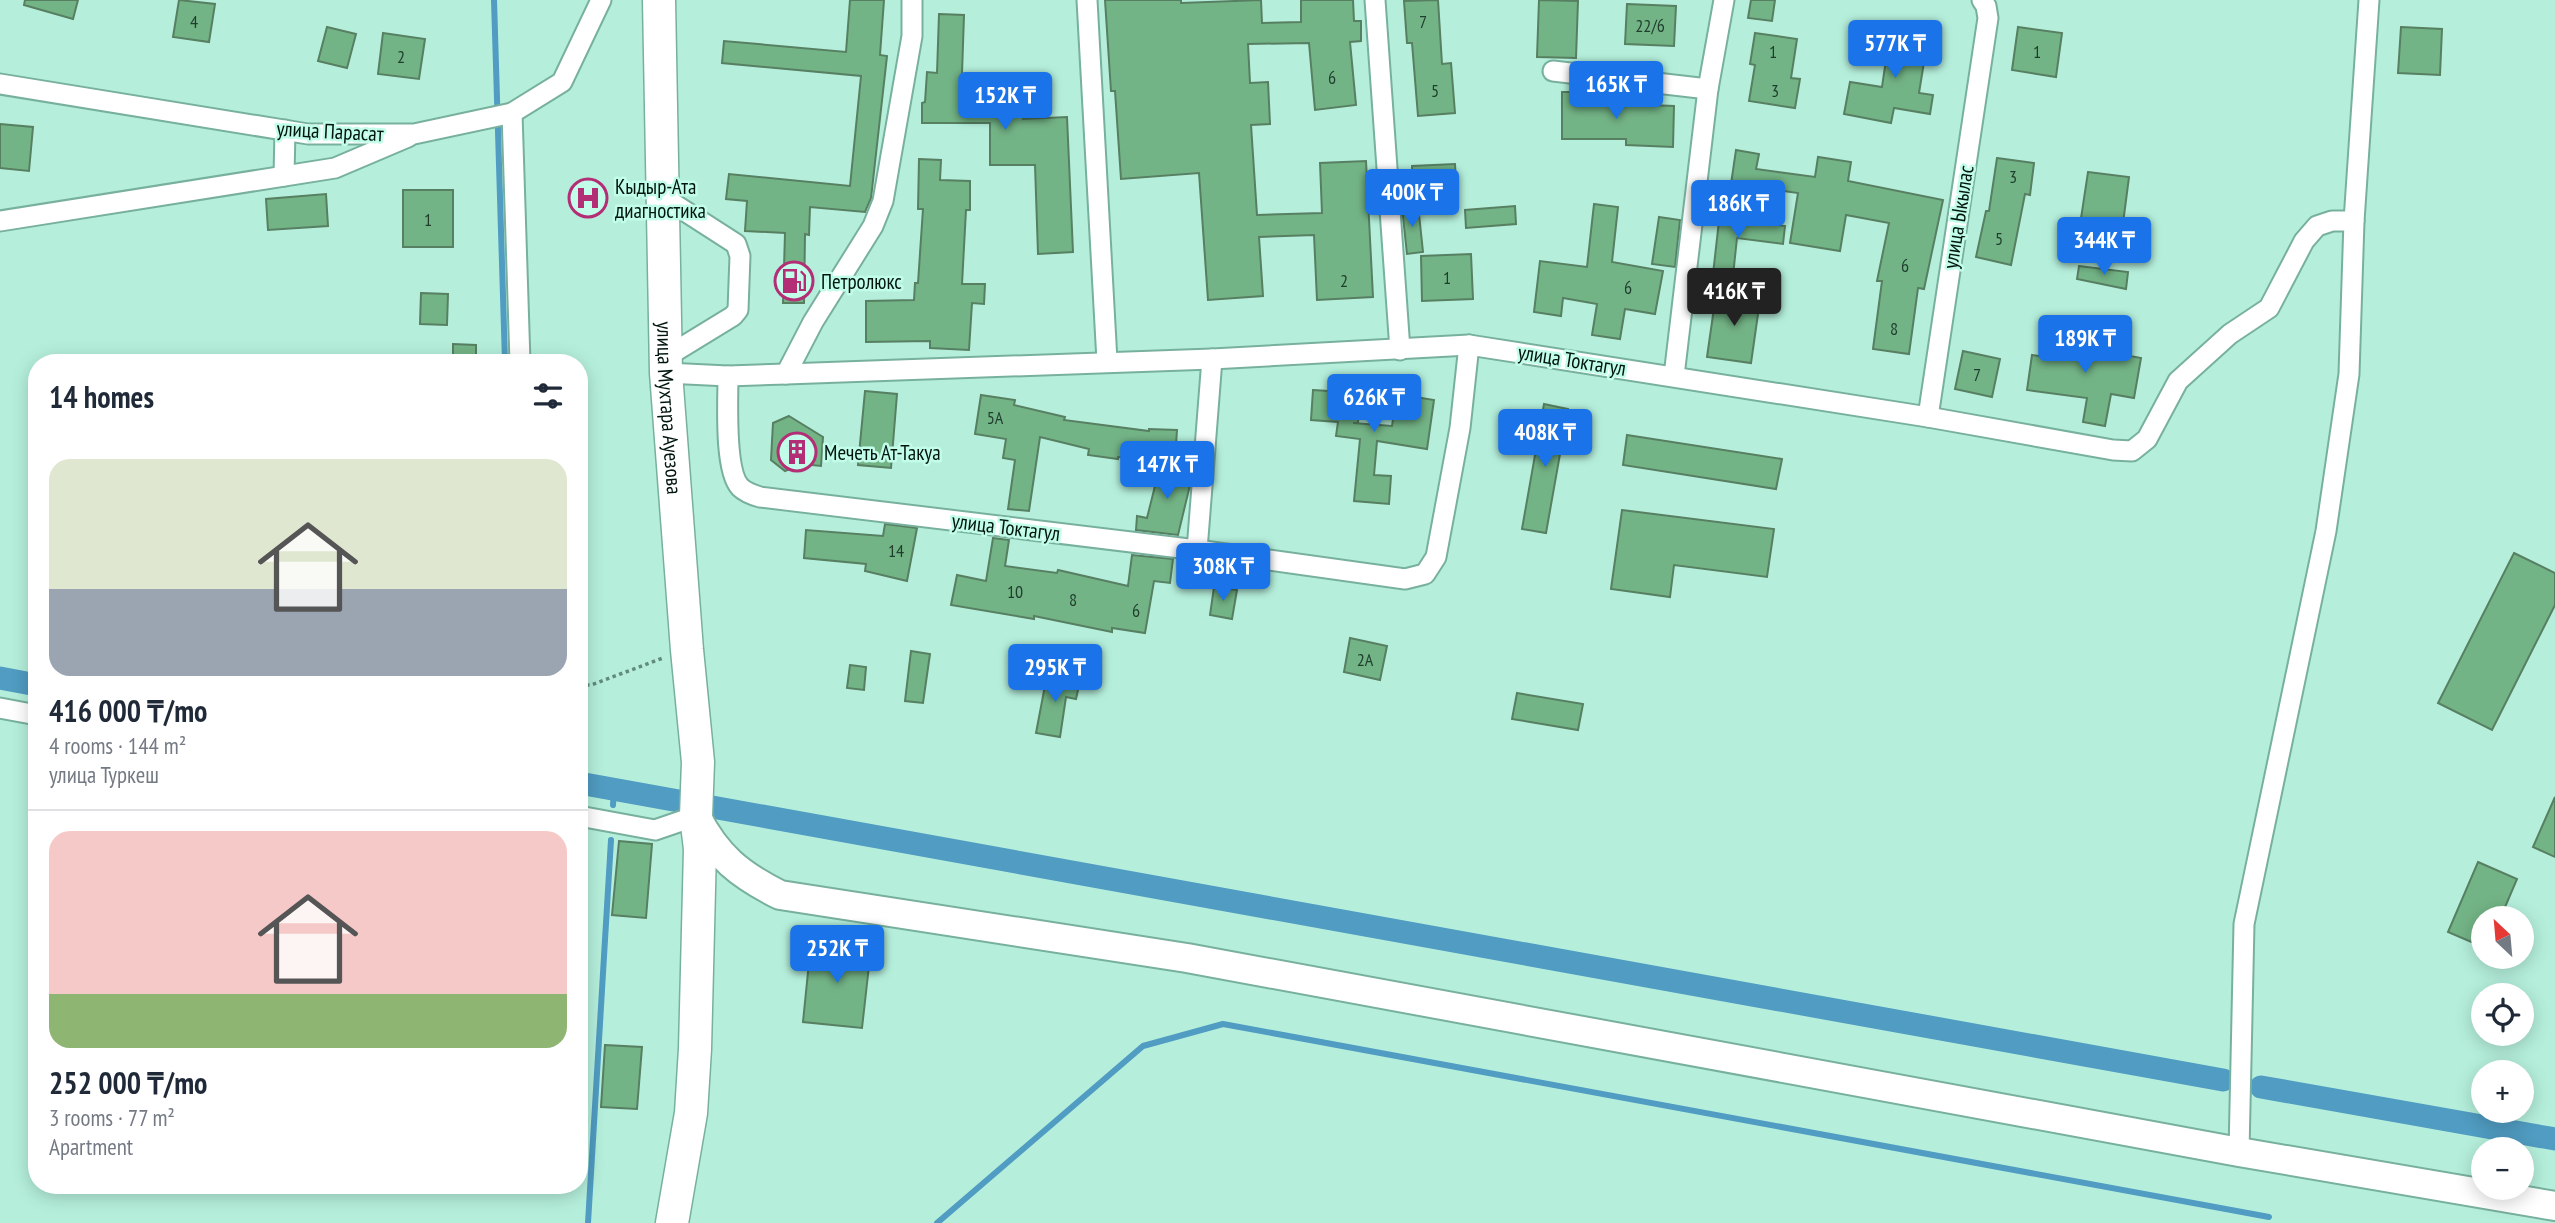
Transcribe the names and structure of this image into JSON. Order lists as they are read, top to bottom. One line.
{"streets":{"main road":["улица Мухтара Ауезова"],"street":["улица Парасат","улица Ыкылас","улица Токтагул"]},"crossings":[["улица Ыкылас","улица Токтагул"],["улица Токтагул","улица Мухтара Ауезова"]],"places":{"hospital":["Кыдыр-Ата диагностика"],"fuel station":["Петролюкс"],"building":["Мечеть Ат-Такуа"]},"house_numbers":["4","7","22/6","1","1","2","6","5","3","3","1","5","6","1","2","6","8","7","5А","14","10","8","6","2А"],"north":"top left","page":{"price":["577K ₸","165K ₸","152K ₸","400K ₸","186K ₸","344K ₸","416K ₸","189K ₸","626K ₸","408K ₸","147K ₸","308K ₸","295K ₸","252K ₸"],"heading":"14 homes","list":[{"name":"416 000 ₸/mo","note":"4 rooms · 144 m² · улица Туркеш"},{"name":"252 000 ₸/mo","note":"3 rooms · 77 m² · Apartment"}],"map_buttons":["+","−"]}}
